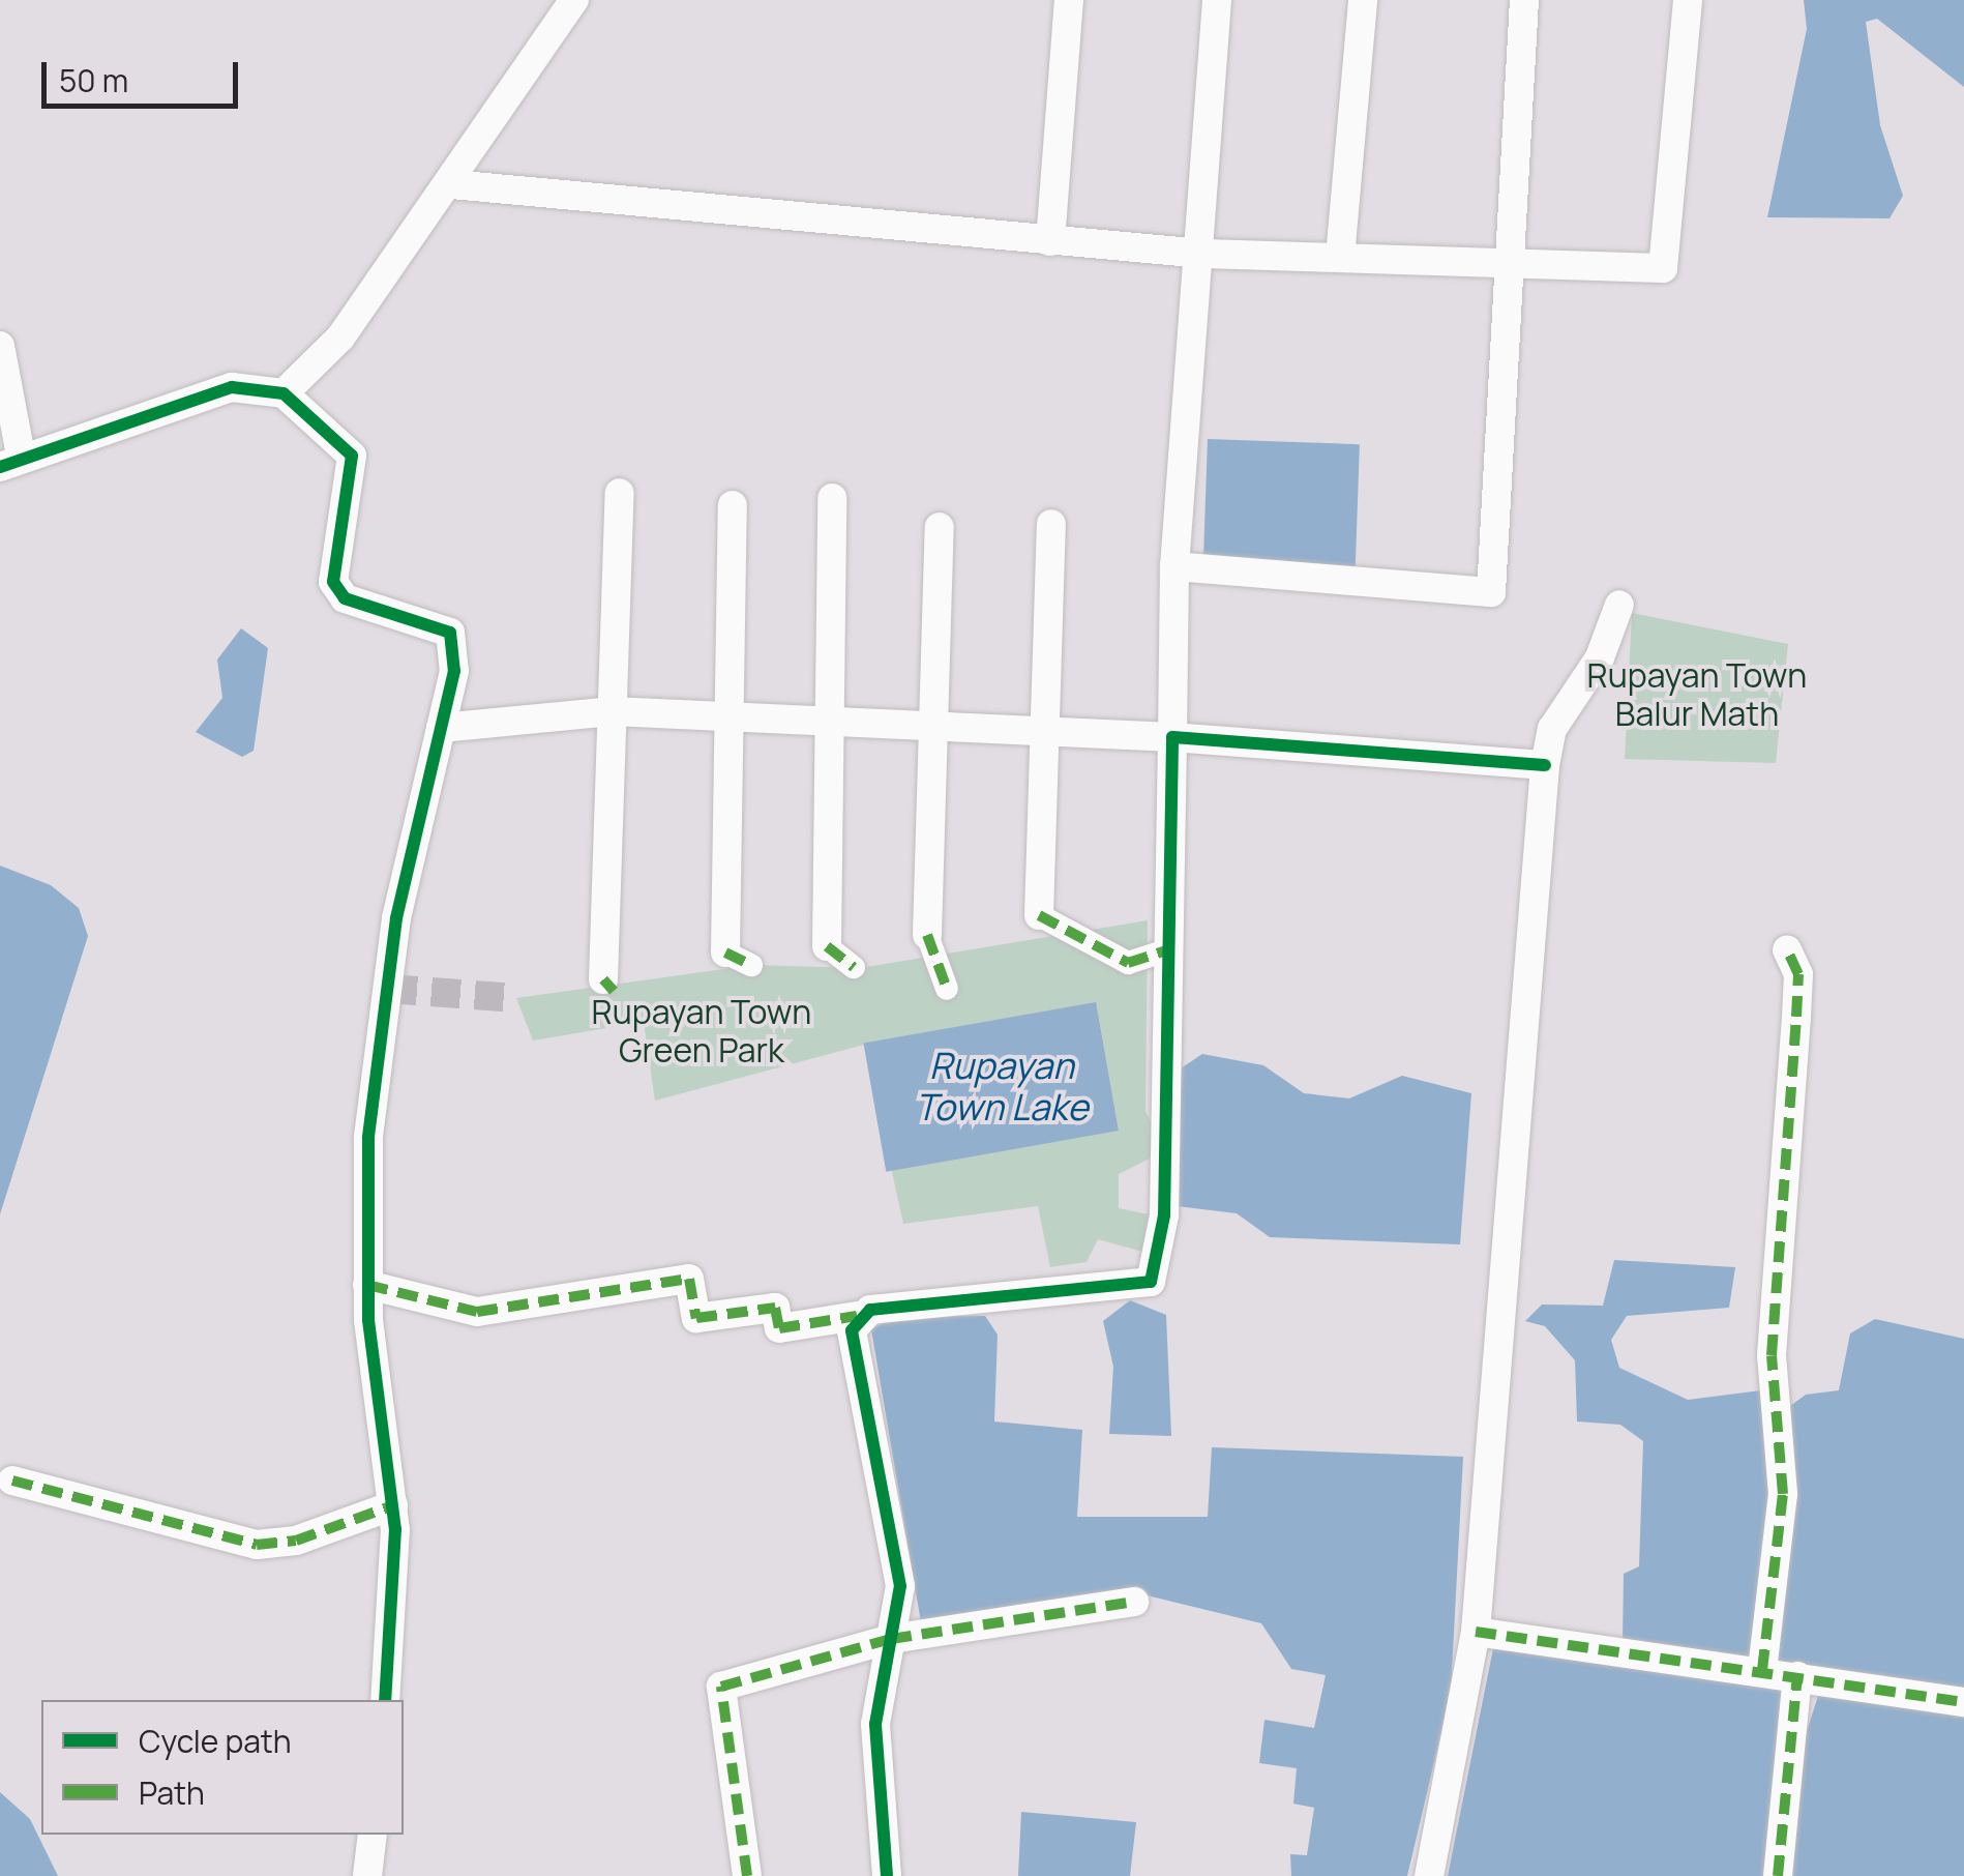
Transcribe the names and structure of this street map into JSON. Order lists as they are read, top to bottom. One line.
{"water":["Rupayan Town Lake"],"parks":["Rupayan Town Balur Math","Rupayan Town Green Park"],"legend":["Cycle path","Path"],"scale_bar":"50 m"}
